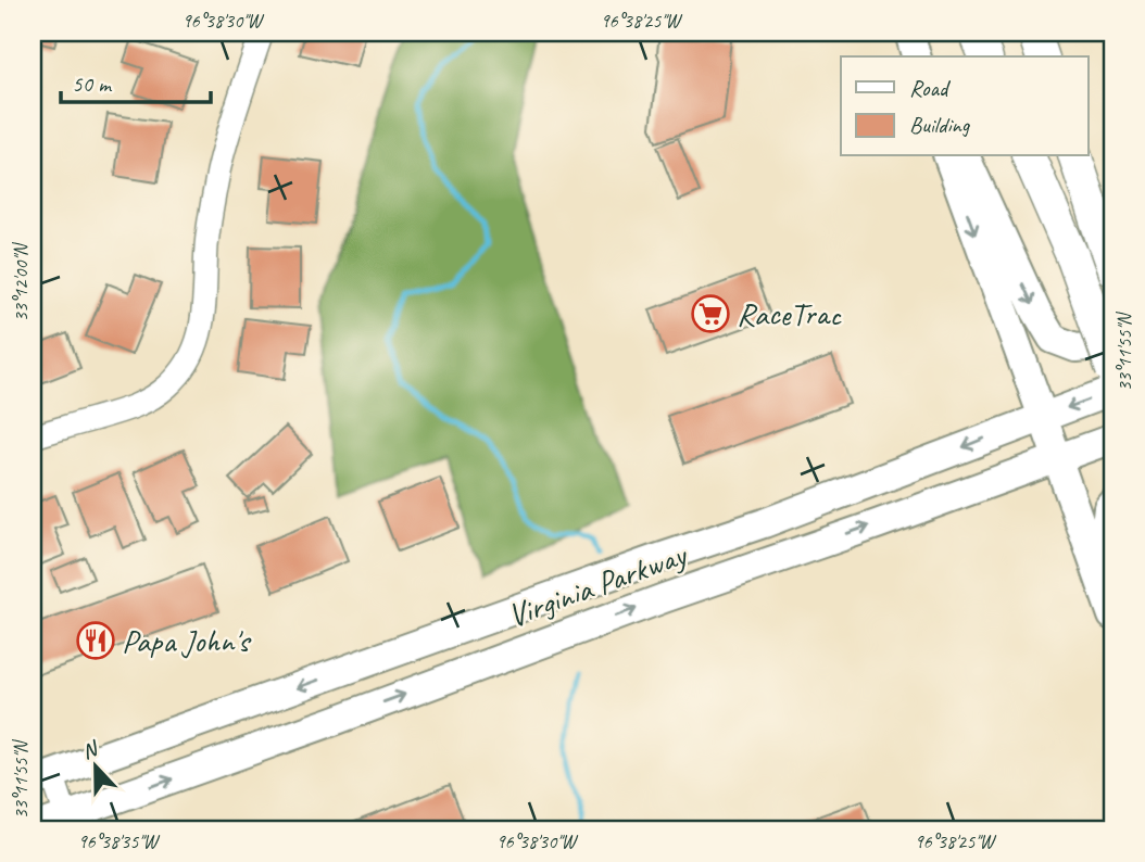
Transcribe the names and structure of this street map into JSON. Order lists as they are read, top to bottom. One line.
{"streets":{"main road":["Virginia Parkway"]},"places":{"supermarket":["RaceTrac"],"restaurant":["Papa John's"]},"legend":["Road","Building"],"scale_bar":"50 m","north":"top","coordinates":["96°38'30\"W","96°38'25\"W","33°12'00\"N","33°11'55\"N","96°38'35\"W"]}
